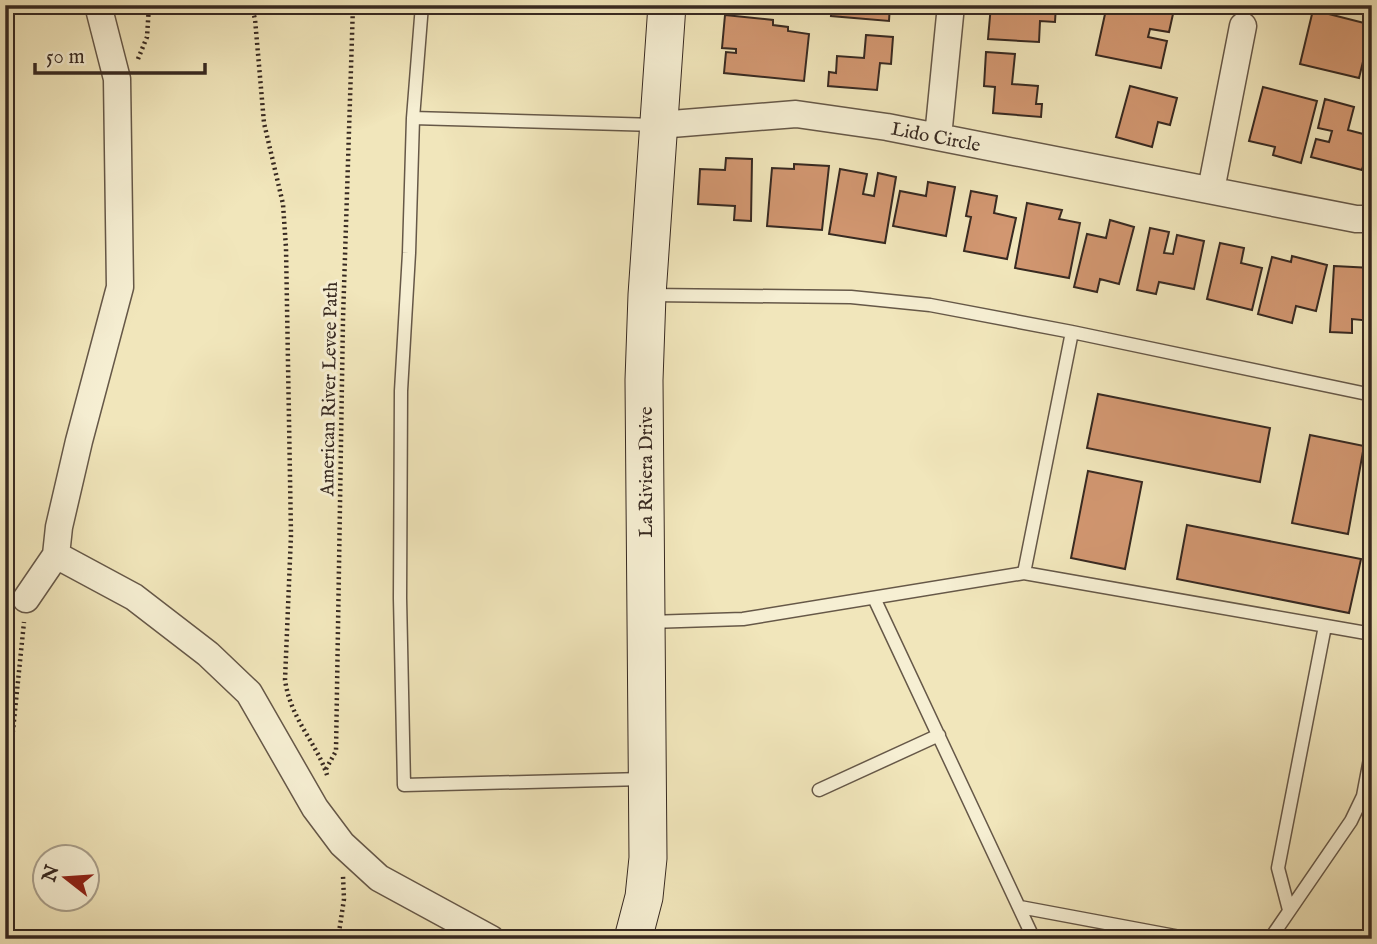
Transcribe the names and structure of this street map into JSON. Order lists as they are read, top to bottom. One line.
{"streets":{"street":["Lido Circle","La Riviera Drive"],"path":["American River Levee Path"]},"crossings":[["Lido Circle","La Riviera Drive"]],"scale_bar":"50 m","north":"left"}
